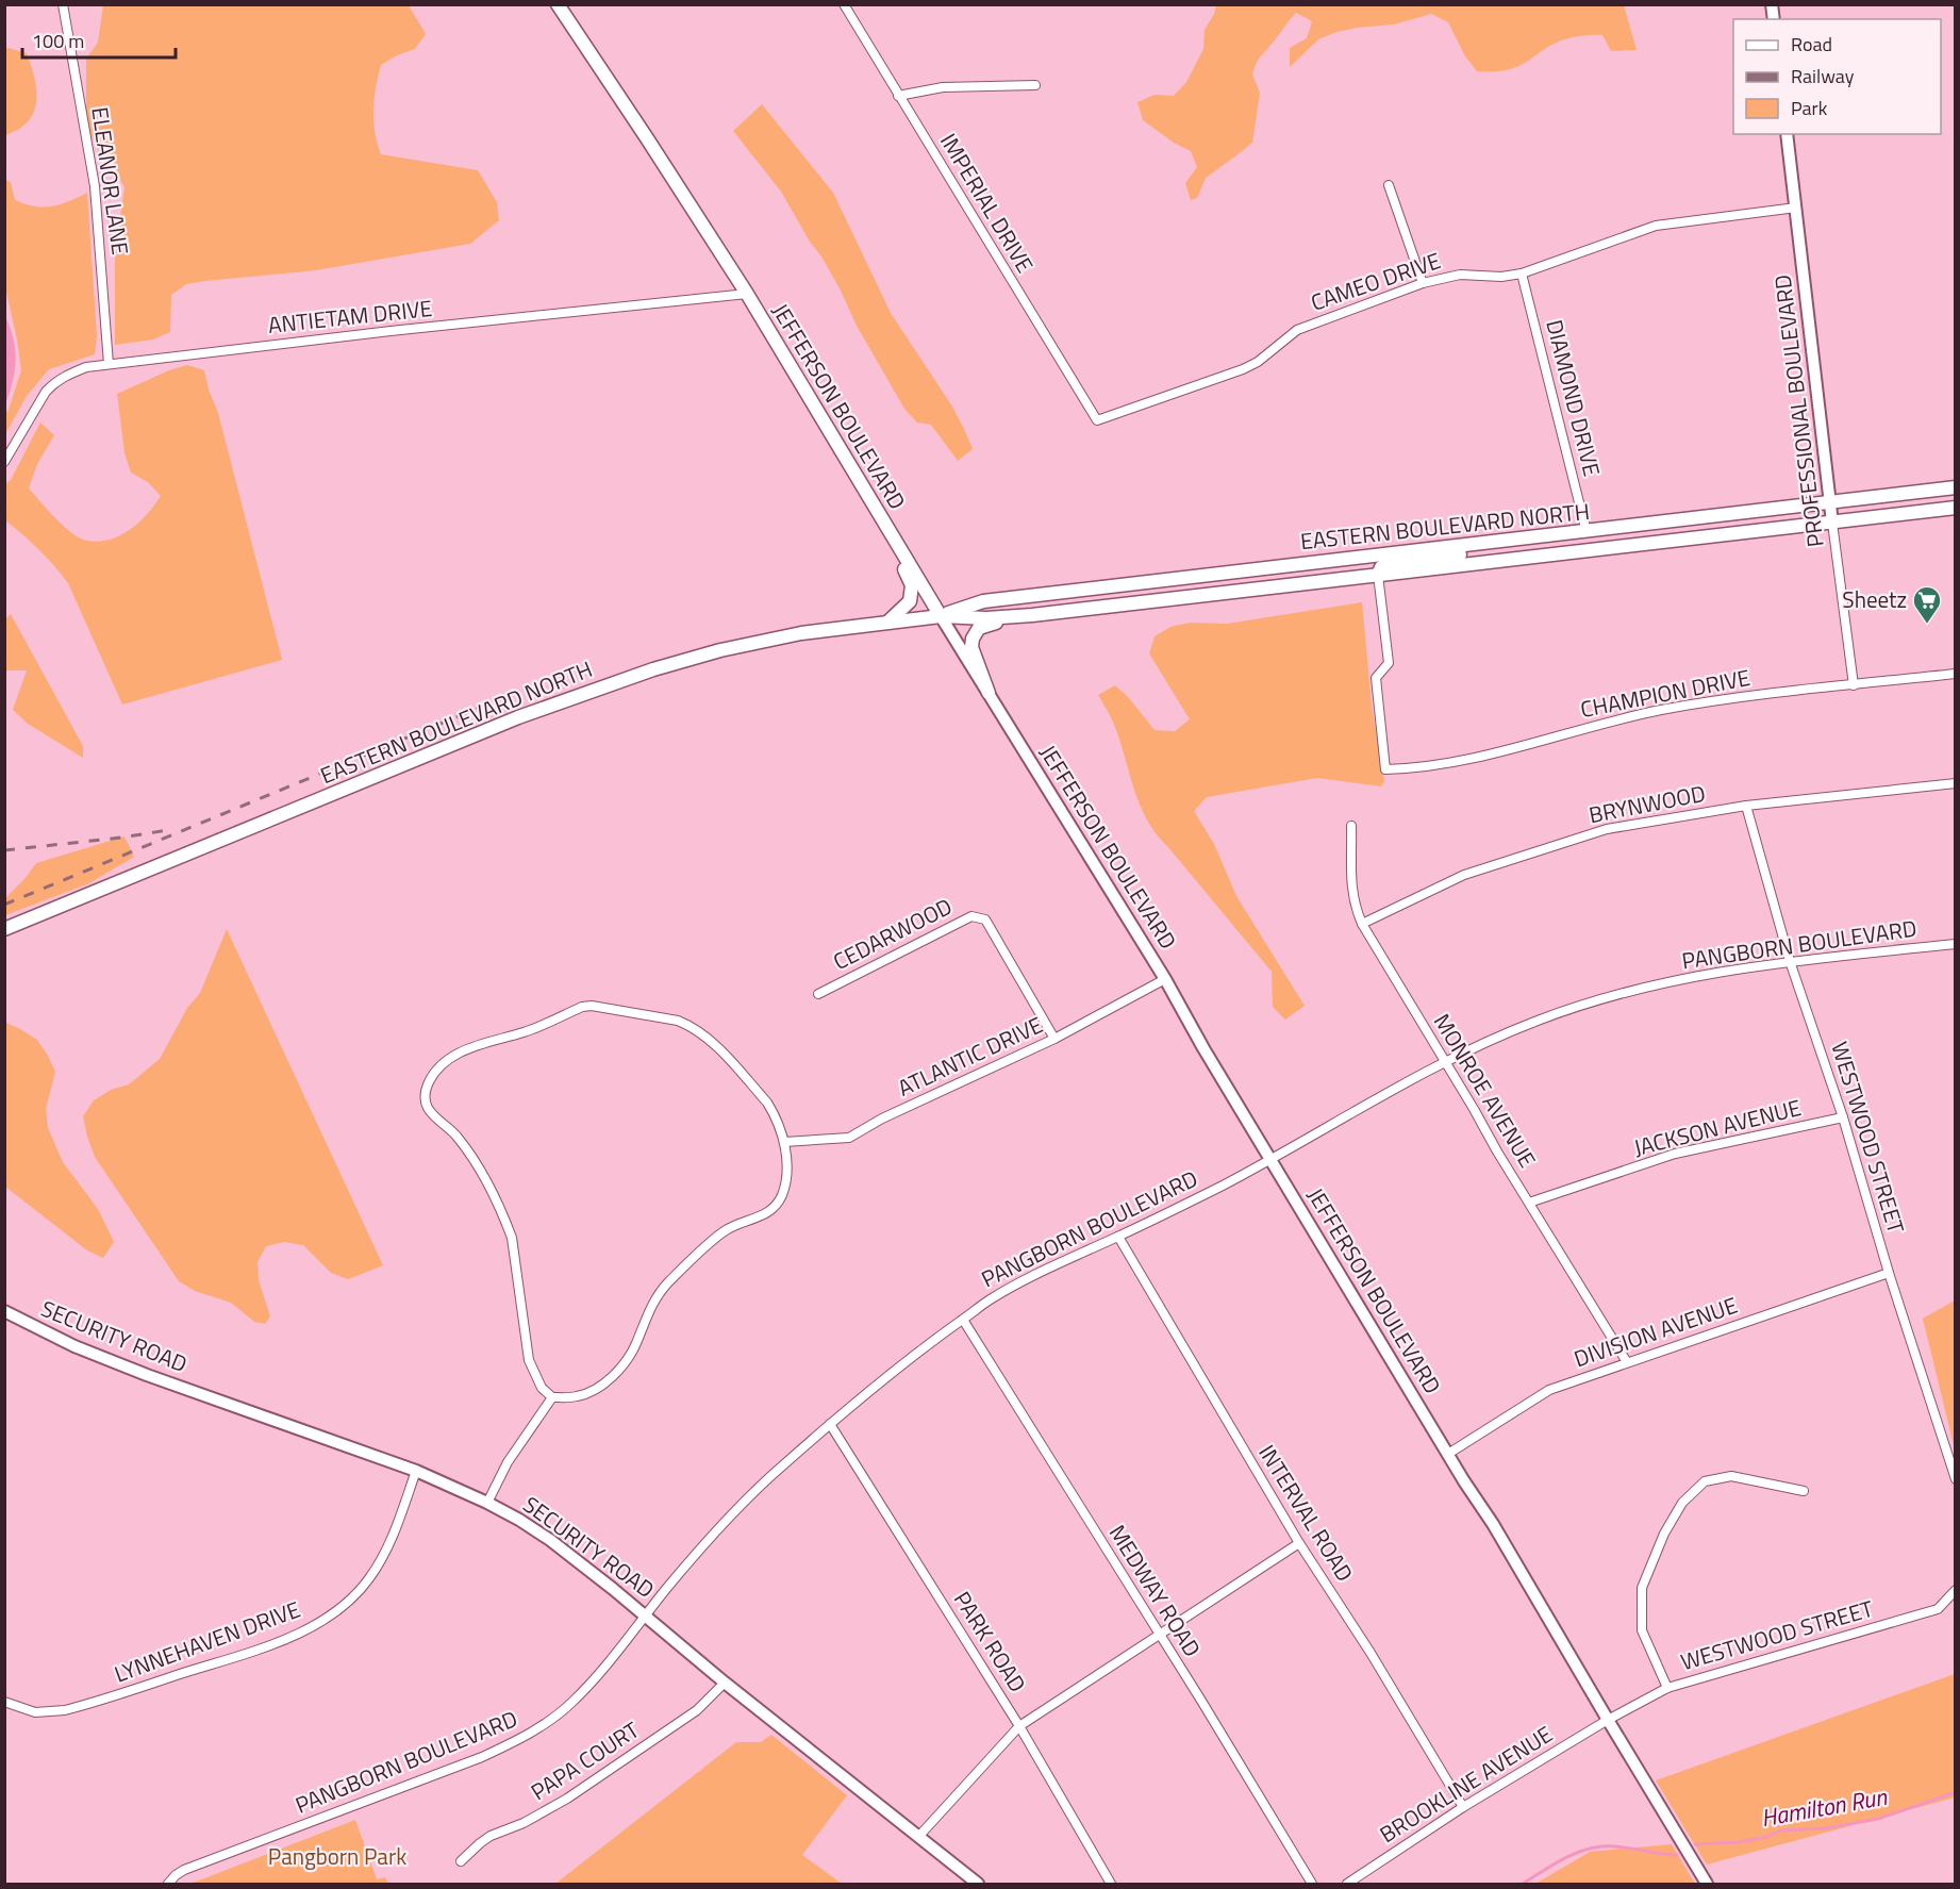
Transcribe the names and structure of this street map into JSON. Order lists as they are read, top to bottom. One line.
{"streets":{"main road":["JEFFERSON BOULEVARD","EASTERN BOULEVARD NORTH"],"street":["ELEANOR LANE","IMPERIAL DRIVE","CAMEO DRIVE","ANTIETAM DRIVE","DIAMOND DRIVE","PROFESSIONAL BOULEVARD","CHAMPION DRIVE","BRYNWOOD","CEDARWOOD","PANGBORN BOULEVARD","ATLANTIC DRIVE","MONROE AVENUE","JACKSON AVENUE","WESTWOOD STREET","DIVISION AVENUE","SECURITY ROAD","INTERVAL ROAD","MEDWAY ROAD","LYNNEHAVEN DRIVE","PARK ROAD","PAPA COURT","BROOKLINE AVENUE"]},"crossings":[["ELEANOR LANE","ANTIETAM DRIVE"],["IMPERIAL DRIVE","CAMEO DRIVE"],["CAMEO DRIVE","DIAMOND DRIVE"],["CAMEO DRIVE","PROFESSIONAL BOULEVARD"],["ANTIETAM DRIVE","JEFFERSON BOULEVARD"],["DIAMOND DRIVE","EASTERN BOULEVARD NORTH"],["JEFFERSON BOULEVARD","EASTERN BOULEVARD NORTH"],["JEFFERSON BOULEVARD","PANGBORN BOULEVARD"],["JEFFERSON BOULEVARD","ATLANTIC DRIVE"],["JEFFERSON BOULEVARD","WESTWOOD STREET"],["JEFFERSON BOULEVARD","DIVISION AVENUE"],["JEFFERSON BOULEVARD","BROOKLINE AVENUE"],["PROFESSIONAL BOULEVARD","EASTERN BOULEVARD NORTH"],["PROFESSIONAL BOULEVARD","CHAMPION DRIVE"],["EASTERN BOULEVARD NORTH","CHAMPION DRIVE"],["BRYNWOOD","MONROE AVENUE"],["BRYNWOOD","WESTWOOD STREET"],["CEDARWOOD","ATLANTIC DRIVE"],["PANGBORN BOULEVARD","MONROE AVENUE"],["PANGBORN BOULEVARD","WESTWOOD STREET"],["PANGBORN BOULEVARD","SECURITY ROAD"],["PANGBORN BOULEVARD","INTERVAL ROAD"],["PANGBORN BOULEVARD","MEDWAY ROAD"],["PANGBORN BOULEVARD","PARK ROAD"],["MONROE AVENUE","JACKSON AVENUE"],["MONROE AVENUE","DIVISION AVENUE"],["JACKSON AVENUE","WESTWOOD STREET"],["WESTWOOD STREET","DIVISION AVENUE"],["WESTWOOD STREET","BROOKLINE AVENUE"],["SECURITY ROAD","LYNNEHAVEN DRIVE"],["SECURITY ROAD","PAPA COURT"],["INTERVAL ROAD","BROOKLINE AVENUE"]],"water":["Hamilton Run"],"parks":["Pangborn Park"],"places":{"supermarket":["Sheetz"]},"legend":["Road","Railway","Park"],"scale_bar":"100 m"}
